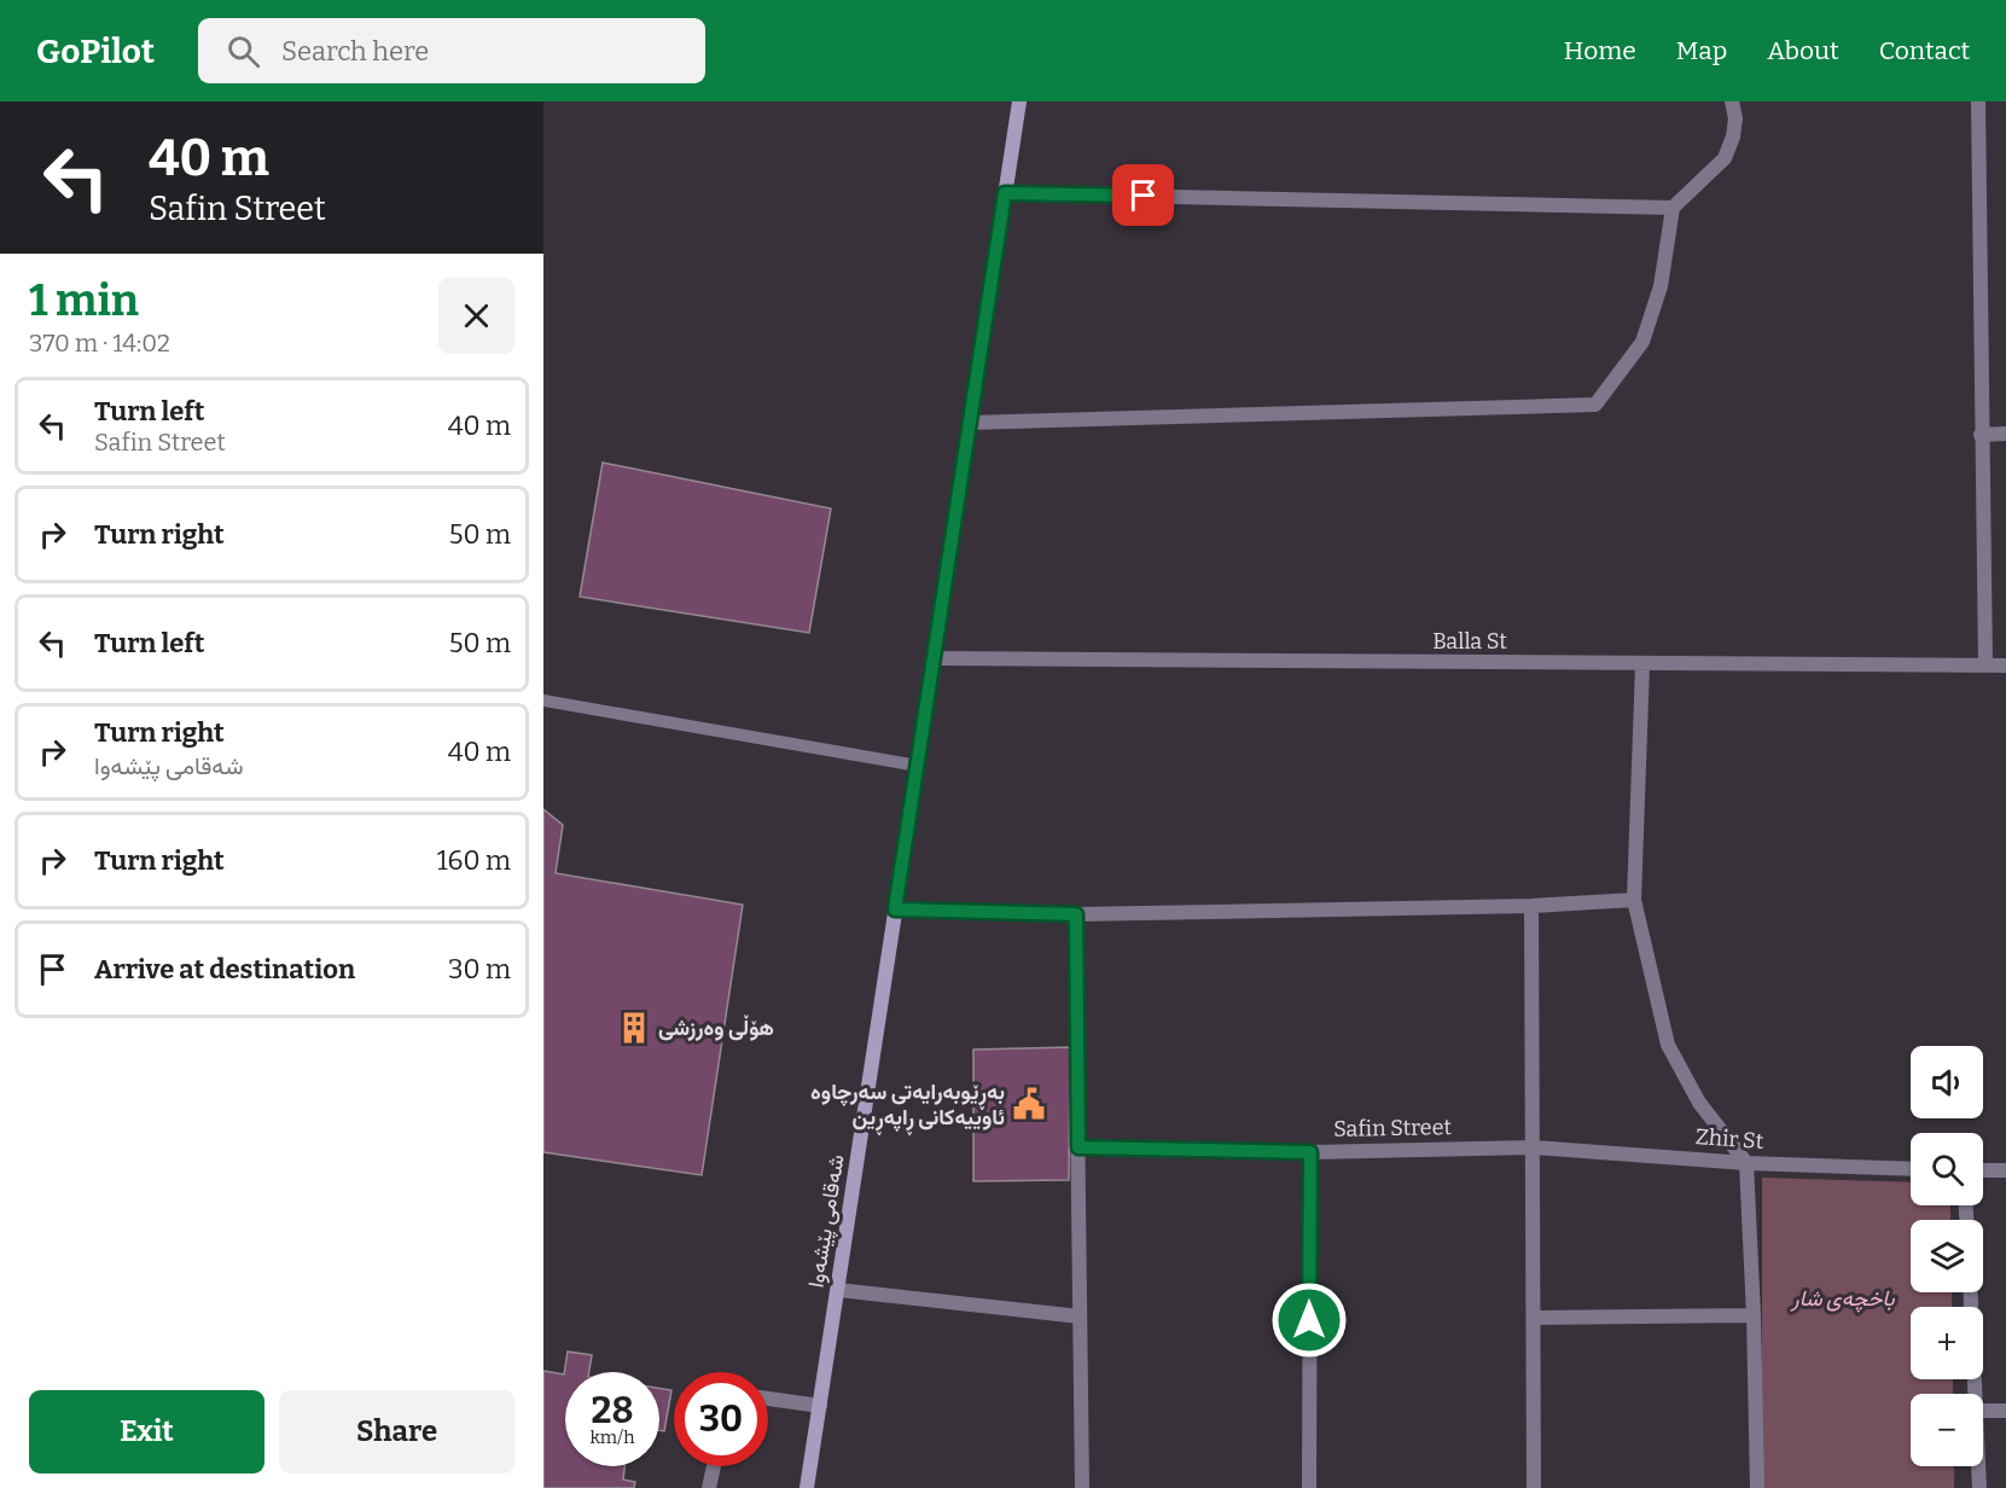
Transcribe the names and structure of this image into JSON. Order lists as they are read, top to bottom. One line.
{"streets":{"street":["Balla St","Safin Street","Zhir St","شەقامی پێشەوا"]},"crossings":[["Balla St","شەقامی پێشەوا"],["Safin Street","Zhir St"]],"parks":["باخچەی شار"],"places":{"building":["هۆڵی وەرزشی"],"public building":["بەڕێوبەرایەتی سەرچاوە ئاوییەکانی ڕاپەڕین"]},"page":{"header":"GoPilot","search":"Search here","nav":["Home","Map","About","Contact"],"turn":["40 m","Safin Street"],"heading":["1 min","370 m · 14:02"],"list":[{"name":"Turn left","note":"Safin Street","value":"40 m"},{"name":"Turn right","value":"50 m"},{"name":"Turn left","value":"50 m"},{"name":"Turn right","note":"شەقامی پێشەوا","value":"40 m"},{"name":"Turn right","value":"160 m"},{"name":"Arrive at destination","value":"30 m"}],"map_buttons":["+","−"],"speed":"28 km/h","limit":"30","buttons":["Exit","Share"]}}
